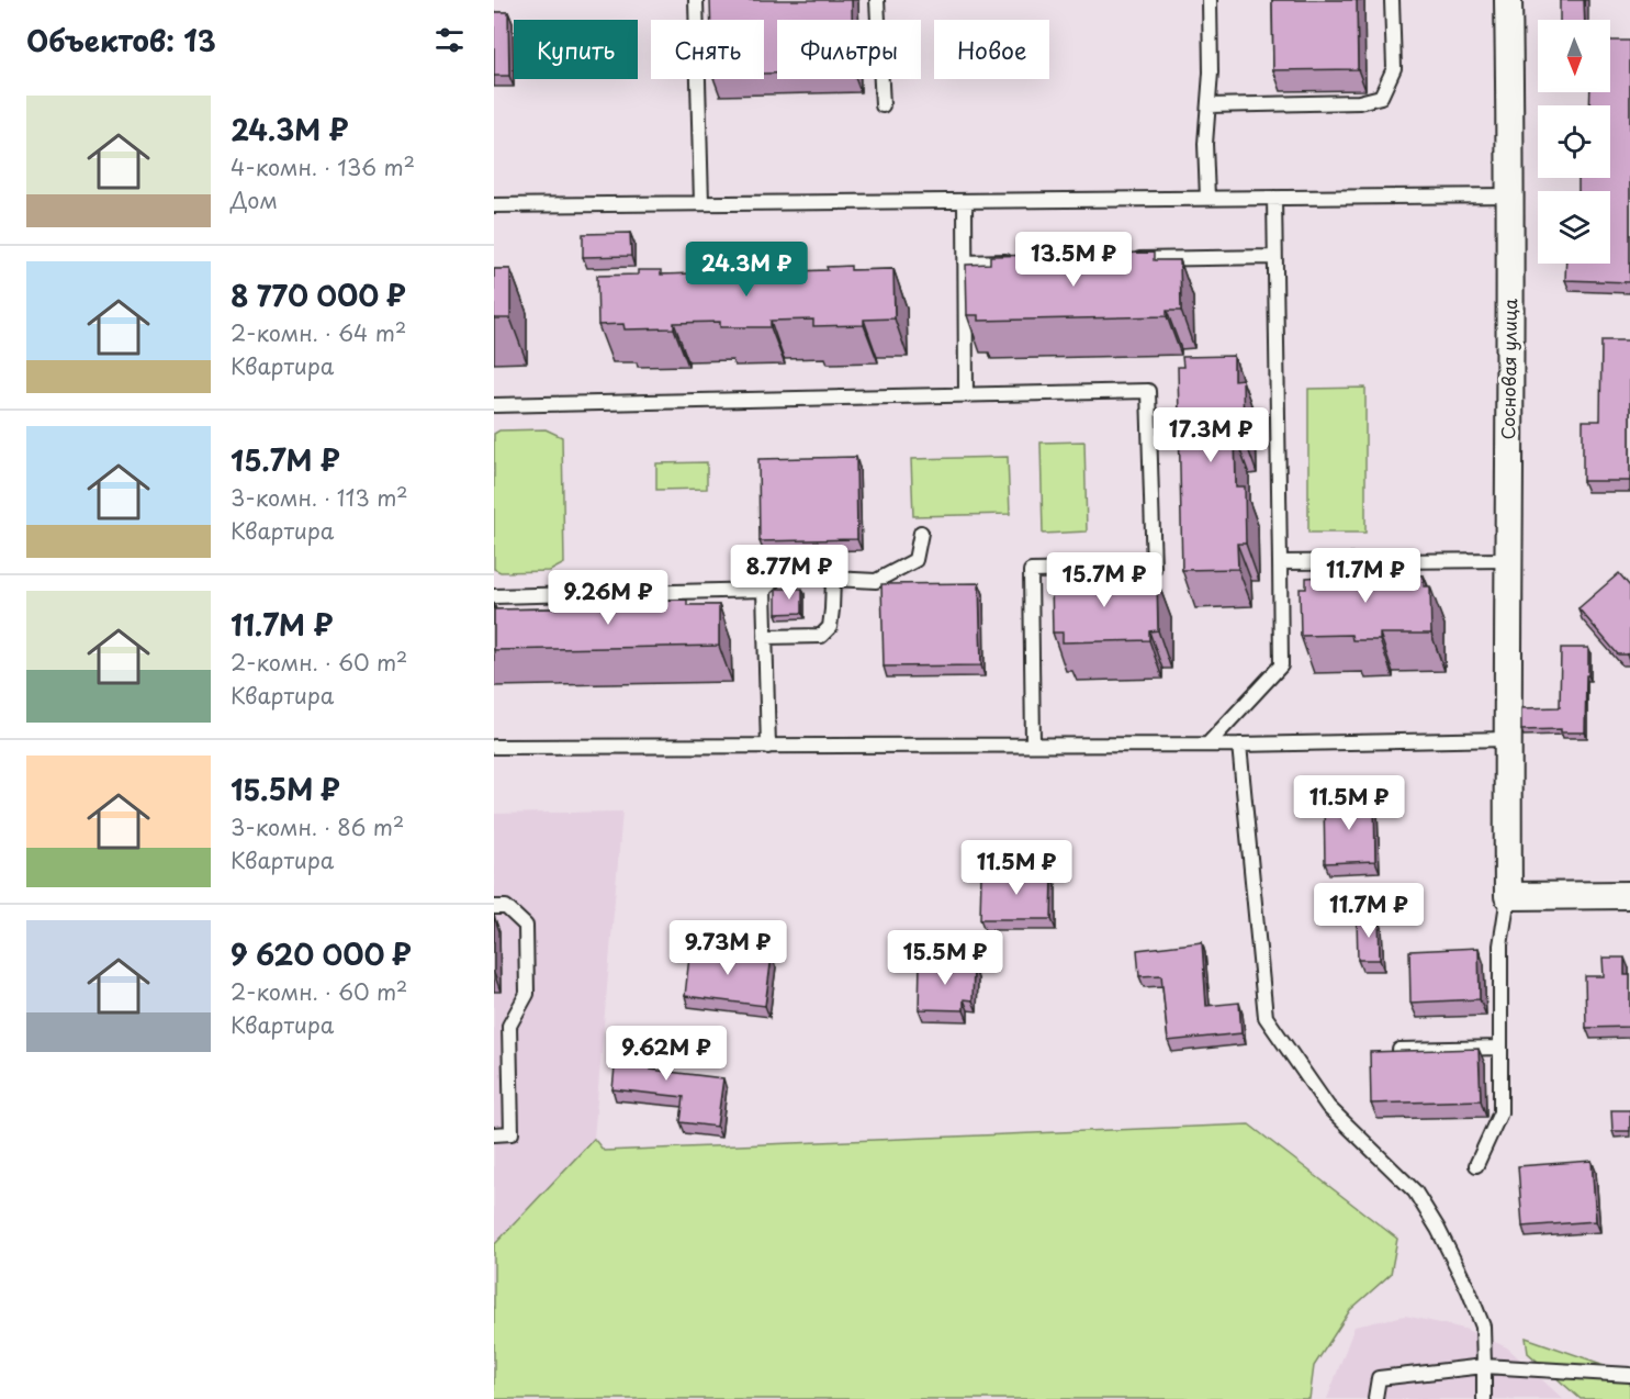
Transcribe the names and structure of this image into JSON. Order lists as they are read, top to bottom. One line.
{"streets":{"street":["Сосновая улица"]},"north":"bottom","page":{"heading":"Объектов: 13","chip":["Купить","Снять","Фильтры","Новое"],"list":[{"name":"24.3M ₽","note":"4-комн. · 136 m² · Дом"},{"name":"8 770 000 ₽","note":"2-комн. · 64 m² · Квартира"},{"name":"15.7M ₽","note":"3-комн. · 113 m² · Квартира"},{"name":"11.7M ₽","note":"2-комн. · 60 m² · Квартира"},{"name":"15.5M ₽","note":"3-комн. · 86 m² · Квартира"},{"name":"9 620 000 ₽","note":"2-комн. · 60 m² · Квартира"}],"price":["13.5M ₽","24.3M ₽","17.3M ₽","8.77M ₽","11.7M ₽","15.7M ₽","9.26M ₽","11.5M ₽","11.5M ₽","11.7M ₽","9.73M ₽","15.5M ₽","9.62M ₽"]}}
